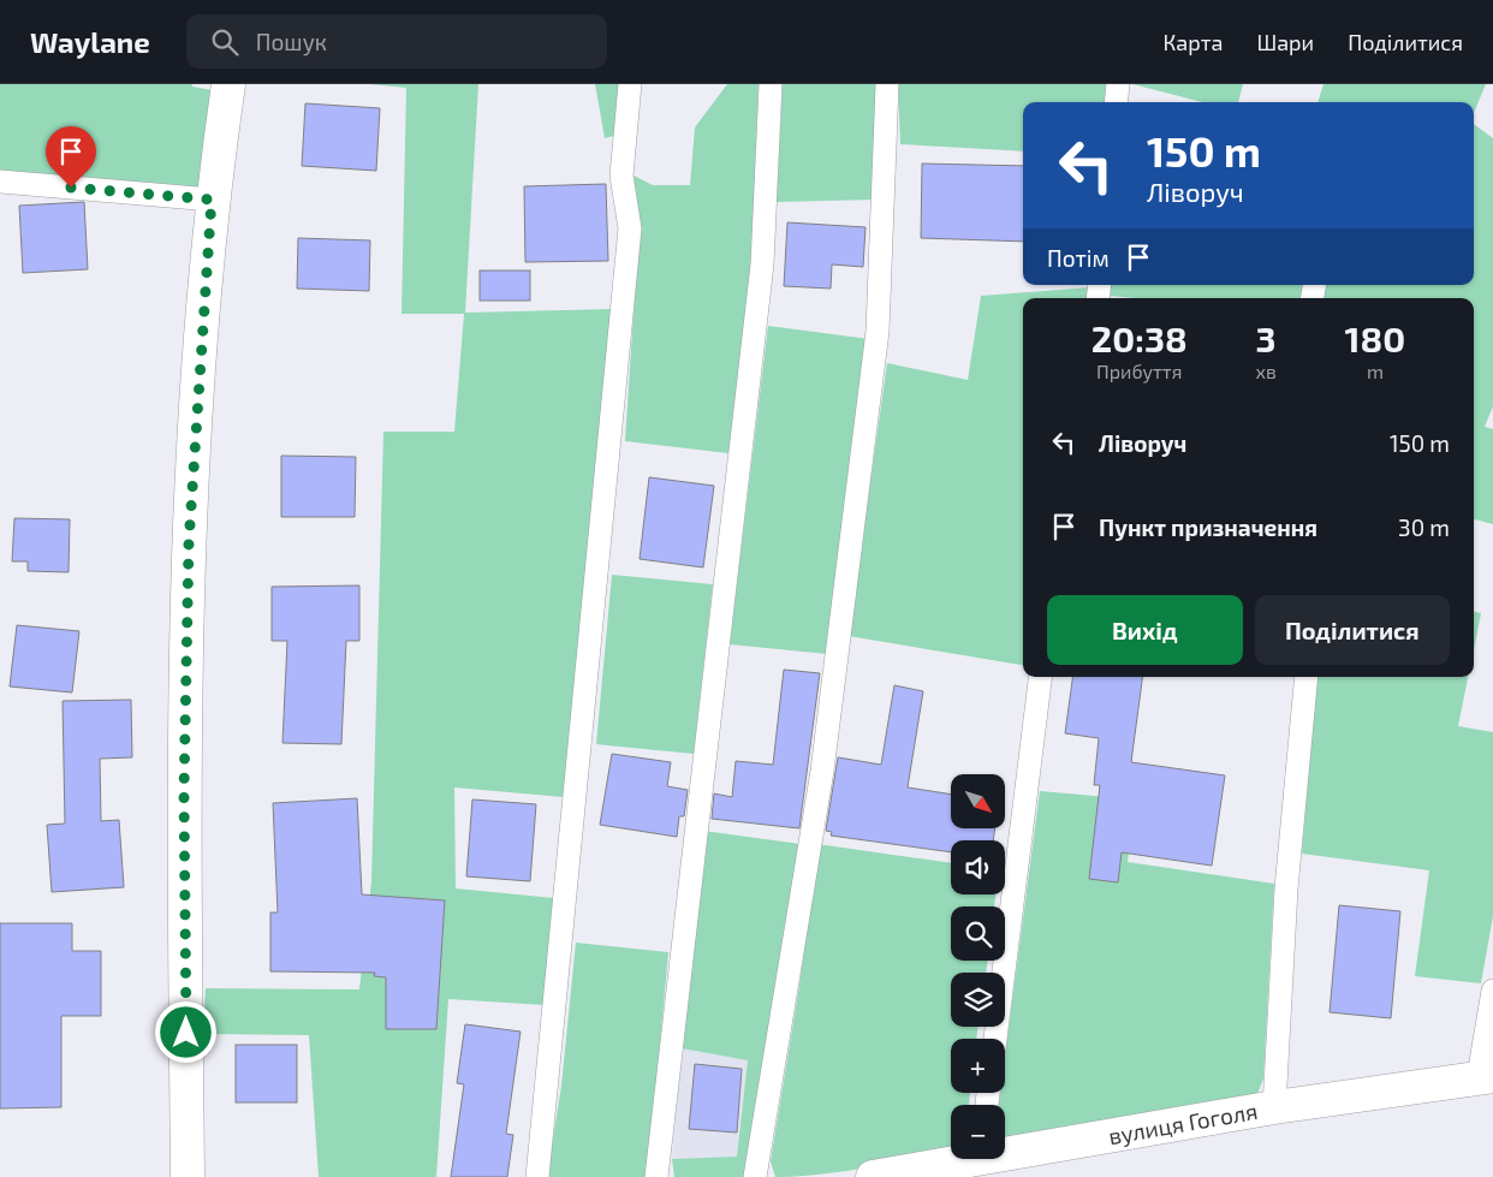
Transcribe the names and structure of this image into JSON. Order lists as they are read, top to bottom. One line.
{"streets":{"street":["вулиця Гоголя"]},"north":"bottom right","page":{"header":"Waylane","search":"Пошук","nav":["Карта","Шари","Поділитися"],"turn":["150 m","Ліворуч"],"then":"Потім","eta":["20:38","Прибуття","3","хв","180","m"],"list":[{"name":"Ліворуч","value":"150 m"},{"name":"Пункт призначення","value":"30 m"}],"buttons":["Вихід","Поділитися"],"map_buttons":["+","−"]}}
